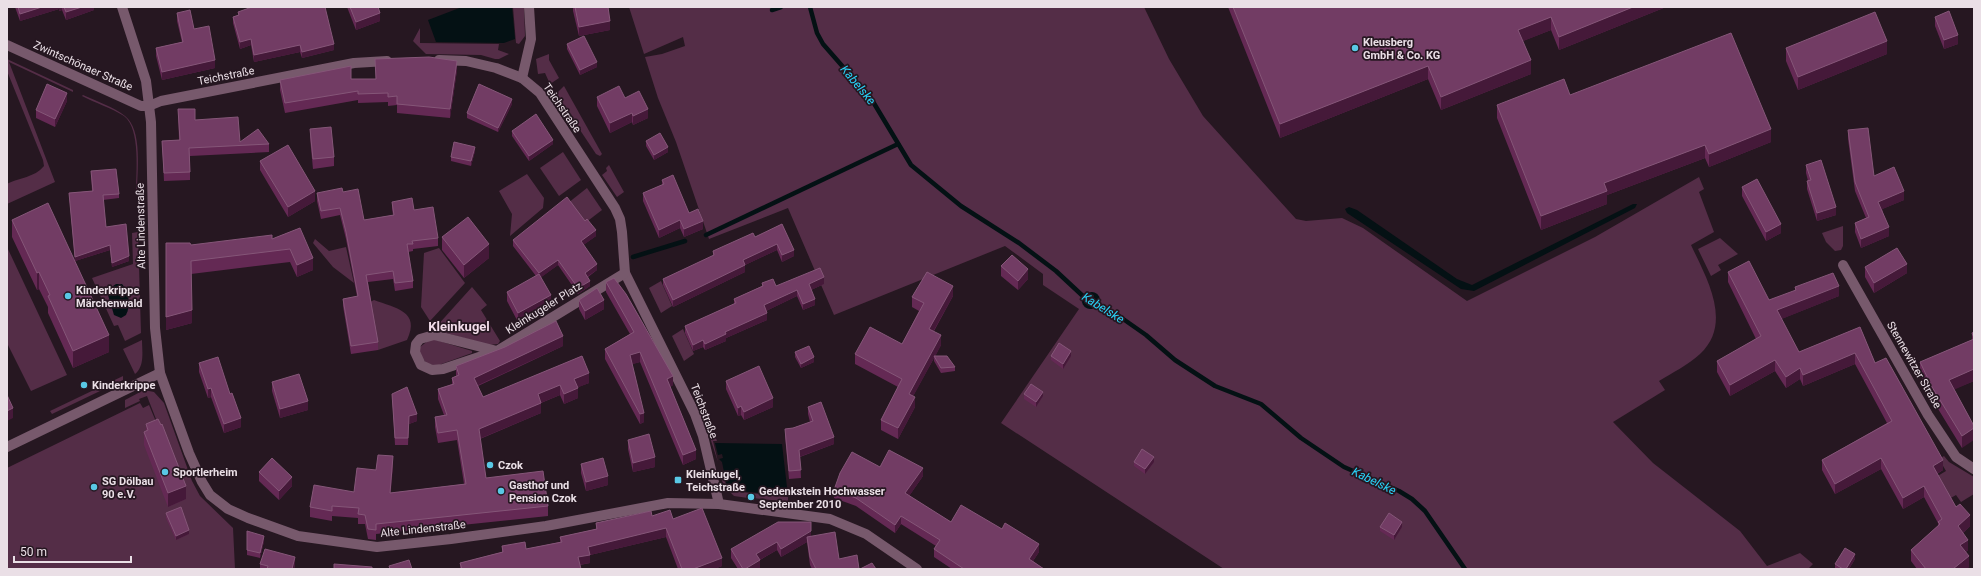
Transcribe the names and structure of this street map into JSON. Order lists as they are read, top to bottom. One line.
{"streets":{"street":["Zwintschönaer Straße","Teichstraße","Alte Lindenstraße","Kleinkugeler Platz","Stennewitzer Straße"]},"crossings":[["Zwintschönaer Straße","Teichstraße"],["Zwintschönaer Straße","Alte Lindenstraße"],["Teichstraße","Alte Lindenstraße"],["Teichstraße","Kleinkugeler Platz"]],"districts":["Kleinkugel"],"water":["Kabelske"],"places":{"other":["Kleusberg GmbH & Co. KG","Kinderkrippe Märchenwald","Kinderkrippe","Czok","Sportlerheim","SG Dölbau 90 e.V.","Gasthof und Pension Czok","Gedenkstein Hochwasser September 2010"],"transit":["Kleinkugel, Teichstraße"]},"scale_bar":"50 m"}
